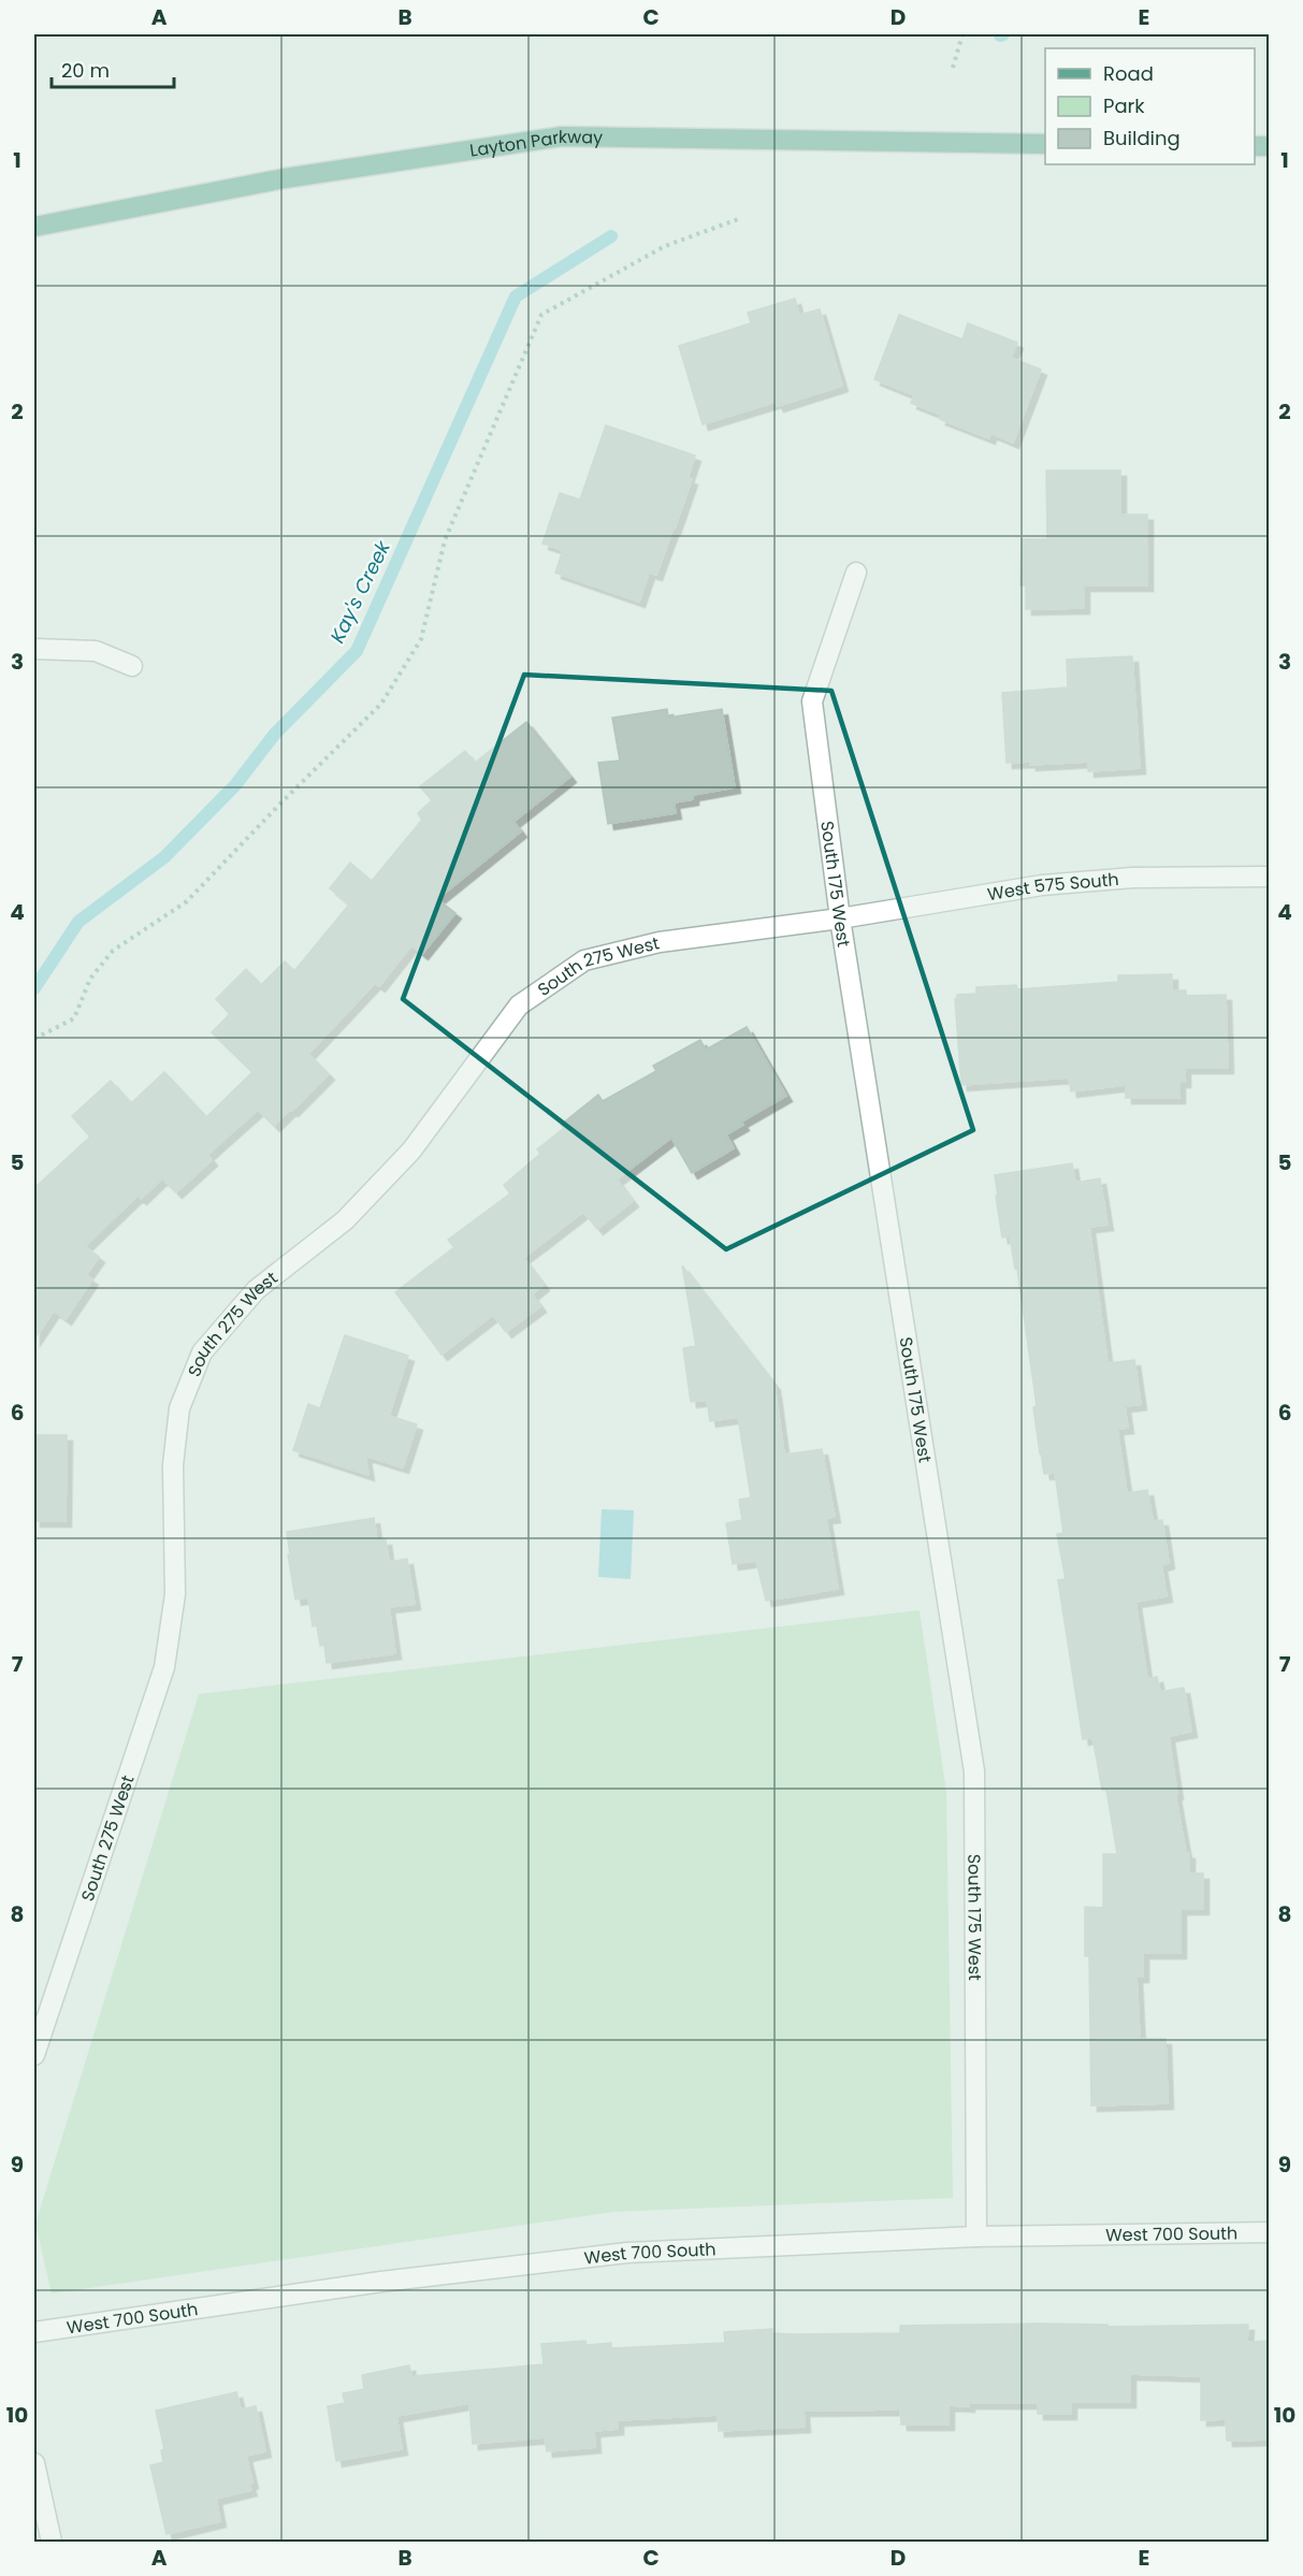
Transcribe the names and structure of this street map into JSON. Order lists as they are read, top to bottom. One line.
{"streets":{"main road":["Layton Parkway"],"street":["South 175 West","West 575 South","South 275 West","West 700 South"]},"crossings":[["South 175 West","West 575 South"],["South 175 West","South 275 West"],["South 175 West","West 700 South"],["West 575 South","South 275 West"]],"water":["Kay's Creek"],"legend":["Road","Park","Building"],"scale_bar":"20 m","grid":{"columns":["A","B","C","D","E"],"rows":["1","2","3","4","5","6","7","8","9","10"]}}
